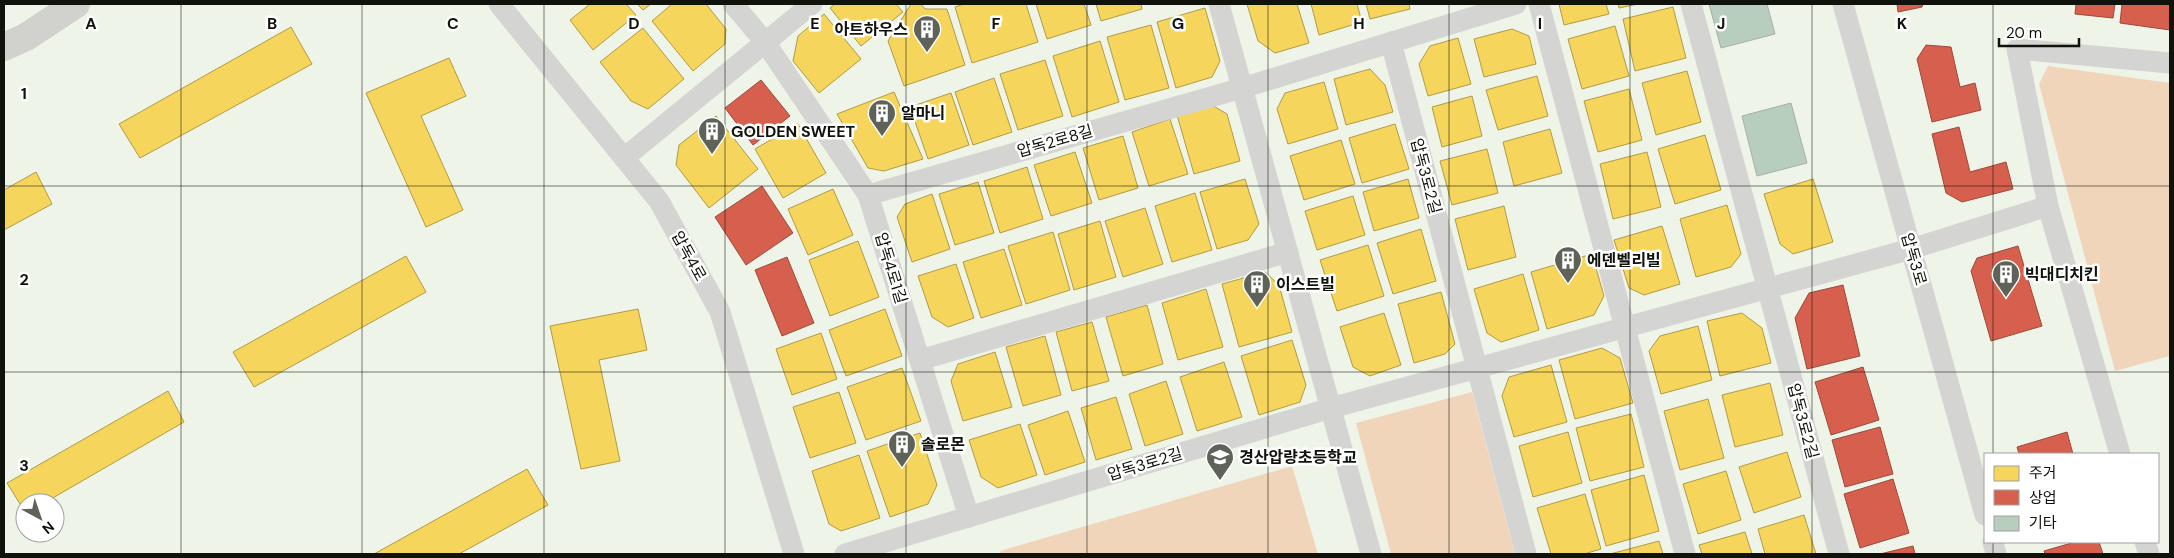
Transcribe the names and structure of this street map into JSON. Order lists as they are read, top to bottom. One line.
{"streets":{"street":["압독2로8길","압독3로2길","압독4로","압독3로","압독4로1길"]},"crossings":[["압독2로8길","압독3로2길"],["압독2로8길","압독4로1길"],["압독3로2길","압독3로"],["압독3로2길","압독4로1길"]],"places":{"building":["아트하우스","알마니","GOLDEN SWEET","에덴벨리빌","빅대디치킨","이스트빌","솔로몬"],"school or university":["경산압량초등학교"]},"legend":["주거","상업","기타"],"scale_bar":"20 m","north":"bottom right","grid":{"columns":["A","B","C","D","E","F","G","H","I","J","K"],"rows":["1","2","3"]}}
